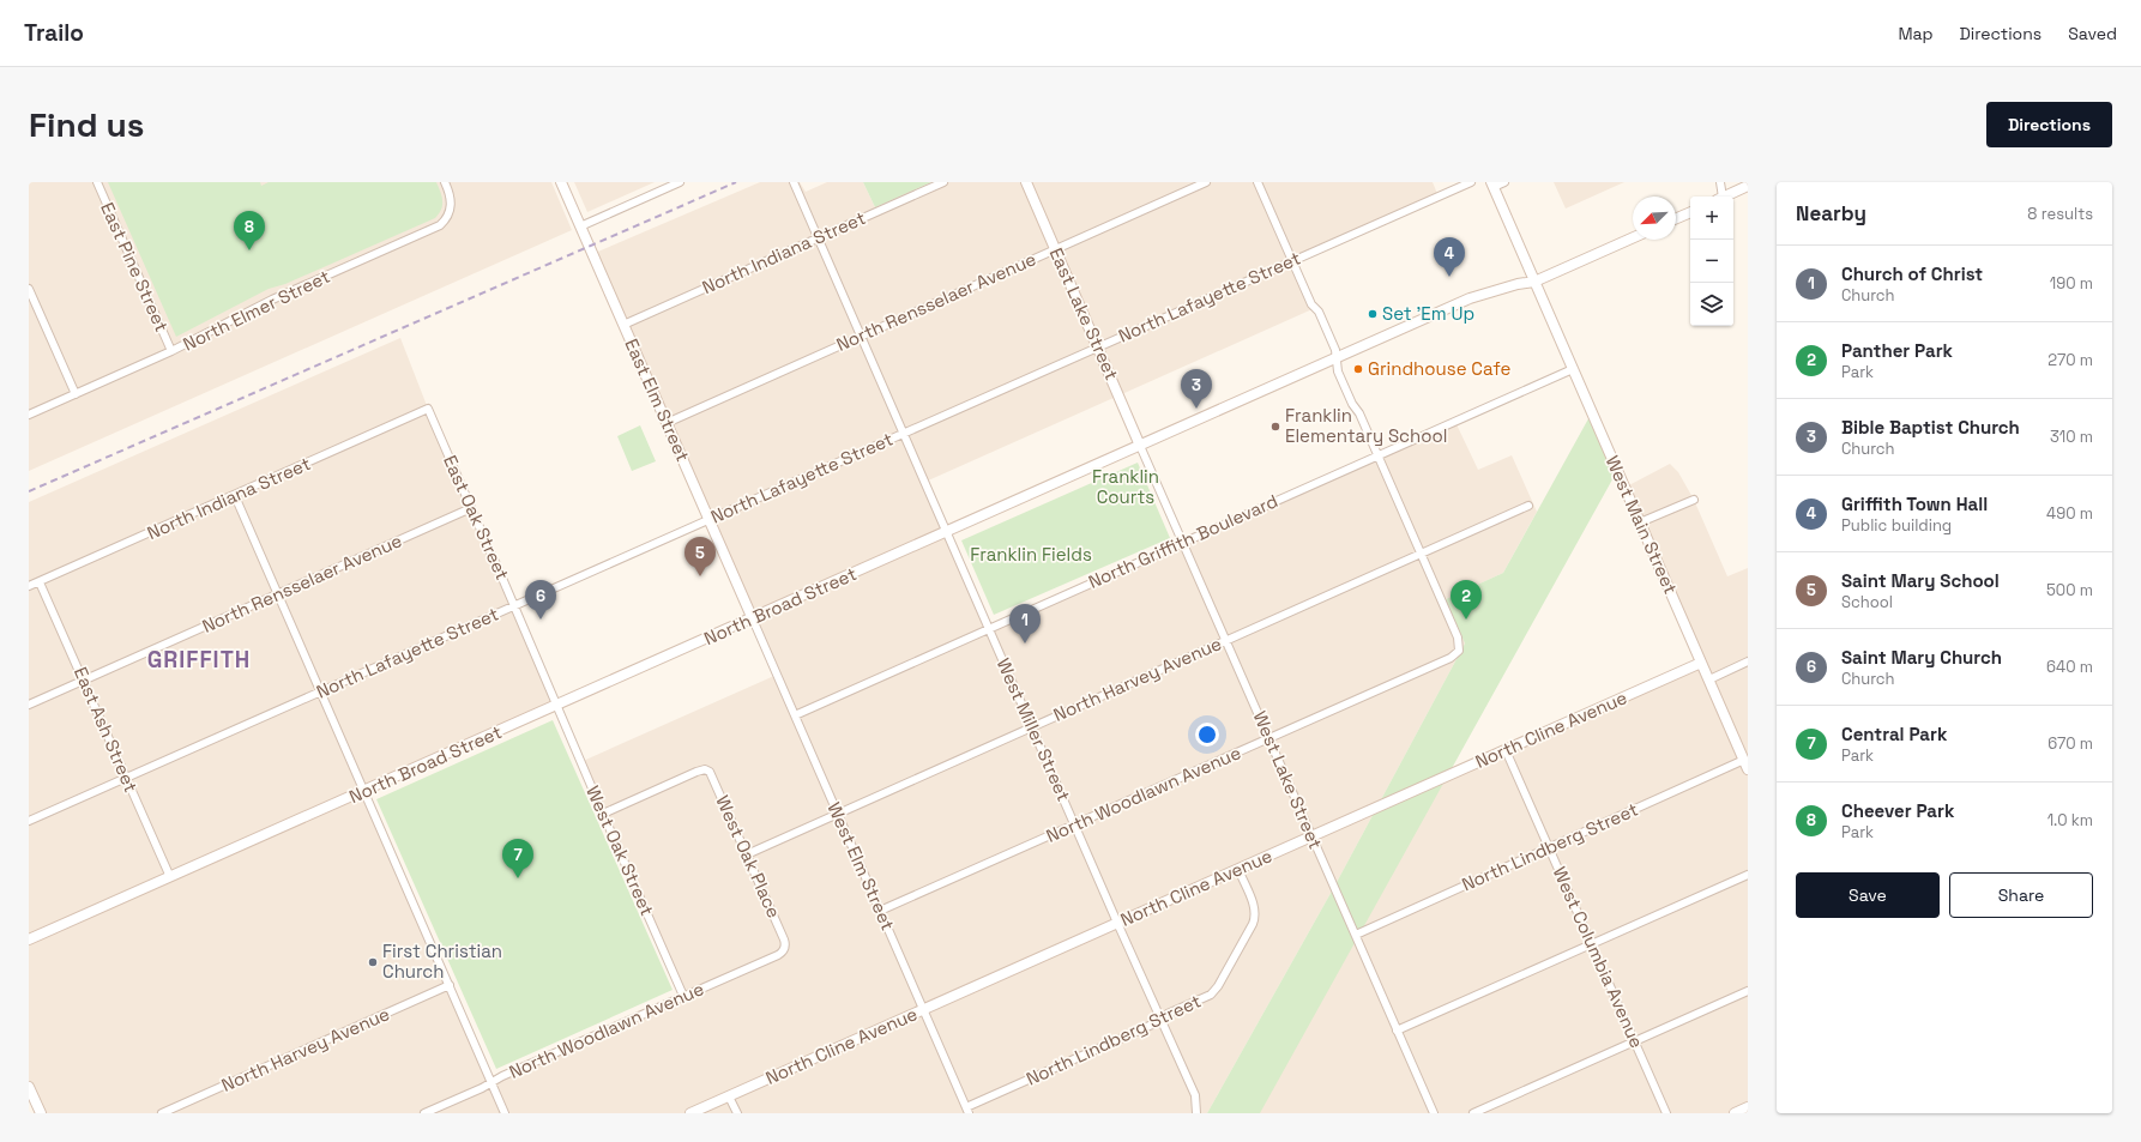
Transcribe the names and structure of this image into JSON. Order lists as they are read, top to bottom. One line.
{"streets":{"street":["North Indiana Street","East Pine Street","North Lafayette Street","North Rensselaer Avenue","North Elmer Street","East Lake Street","East Elm Street","East Oak Street","West Main Street","North Griffith Boulevard","North Broad Street","North Harvey Avenue","East Ash Street","West Miller Street","North Cline Avenue","West Lake Street","North Woodlawn Avenue","North Lindberg Street","West Oak Street","West Oak Place","West Elm Street","West Columbia Avenue"]},"crossings":[["North Indiana Street","East Elm Street"],["North Indiana Street","East Oak Street"],["North Indiana Street","East Ash Street"],["North Indiana Street","West Miller Street"],["East Pine Street","North Elmer Street"],["North Lafayette Street","East Lake Street"],["North Lafayette Street","East Elm Street"],["North Lafayette Street","East Oak Street"],["North Lafayette Street","East Ash Street"],["North Lafayette Street","West Miller Street"],["North Rensselaer Avenue","East Lake Street"],["North Rensselaer Avenue","East Elm Street"],["North Rensselaer Avenue","East Oak Street"],["North Rensselaer Avenue","East Ash Street"],["North Rensselaer Avenue","West Miller Street"],["East Lake Street","North Broad Street"],["East Lake Street","West Lake Street"],["East Elm Street","North Broad Street"],["East Elm Street","West Elm Street"],["East Oak Street","North Broad Street"],["East Oak Street","West Oak Street"],["West Main Street","North Griffith Boulevard"],["West Main Street","North Broad Street"],["West Main Street","North Cline Avenue"],["West Main Street","North Lindberg Street"],["North Griffith Boulevard","West Miller Street"],["North Griffith Boulevard","West Lake Street"],["North Griffith Boulevard","West Elm Street"],["North Broad Street","East Ash Street"],["North Broad Street","West Miller Street"],["North Broad Street","West Lake Street"],["North Broad Street","West Oak Street"],["North Broad Street","West Elm Street"],["North Harvey Avenue","West Miller Street"],["North Harvey Avenue","West Lake Street"],["North Harvey Avenue","North Woodlawn Avenue"],["North Harvey Avenue","West Oak Place"],["North Harvey Avenue","West Elm Street"],["West Miller Street","North Cline Avenue"],["West Miller Street","North Woodlawn Avenue"],["West Miller Street","North Lindberg Street"],["North Cline Avenue","West Lake Street"],["North Cline Avenue","North Lindberg Street"],["North Cline Avenue","West Elm Street"],["North Cline Avenue","West Columbia Avenue"],["West Lake Street","North Woodlawn Avenue"],["West Lake Street","North Lindberg Street"],["North Woodlawn Avenue","West Oak Street"],["North Woodlawn Avenue","West Oak Place"],["North Woodlawn Avenue","West Elm Street"],["North Lindberg Street","West Elm Street"],["North Lindberg Street","West Columbia Avenue"],["West Oak Street","West Oak Place"]],"districts":["GRIFFITH"],"parks":["Franklin Courts","Franklin Fields"],"places":["Set 'Em Up","Grindhouse Cafe","Franklin Elementary School","First Christian Church"],"north":"bottom left","page":{"header":"Trailo","nav":["Map","Directions","Saved"],"buttons":["Directions",["Save","Share"]],"title":"Find us","heading":["Nearby","8 results"],"map_buttons":["+","−"],"pins":["8","4","3","5","2","6","1","7"],"list":[{"mark":"1","name":"Church of Christ","note":"Church","value":"190 m"},{"mark":"2","name":"Panther Park","note":"Park","value":"270 m"},{"mark":"3","name":"Bible Baptist Church","note":"Church","value":"310 m"},{"mark":"4","name":"Griffith Town Hall","note":"Public building","value":"490 m"},{"mark":"5","name":"Saint Mary School","note":"School","value":"500 m"},{"mark":"6","name":"Saint Mary Church","note":"Church","value":"640 m"},{"mark":"7","name":"Central Park","note":"Park","value":"670 m"},{"mark":"8","name":"Cheever Park","note":"Park","value":"1.0 km"}]}}
